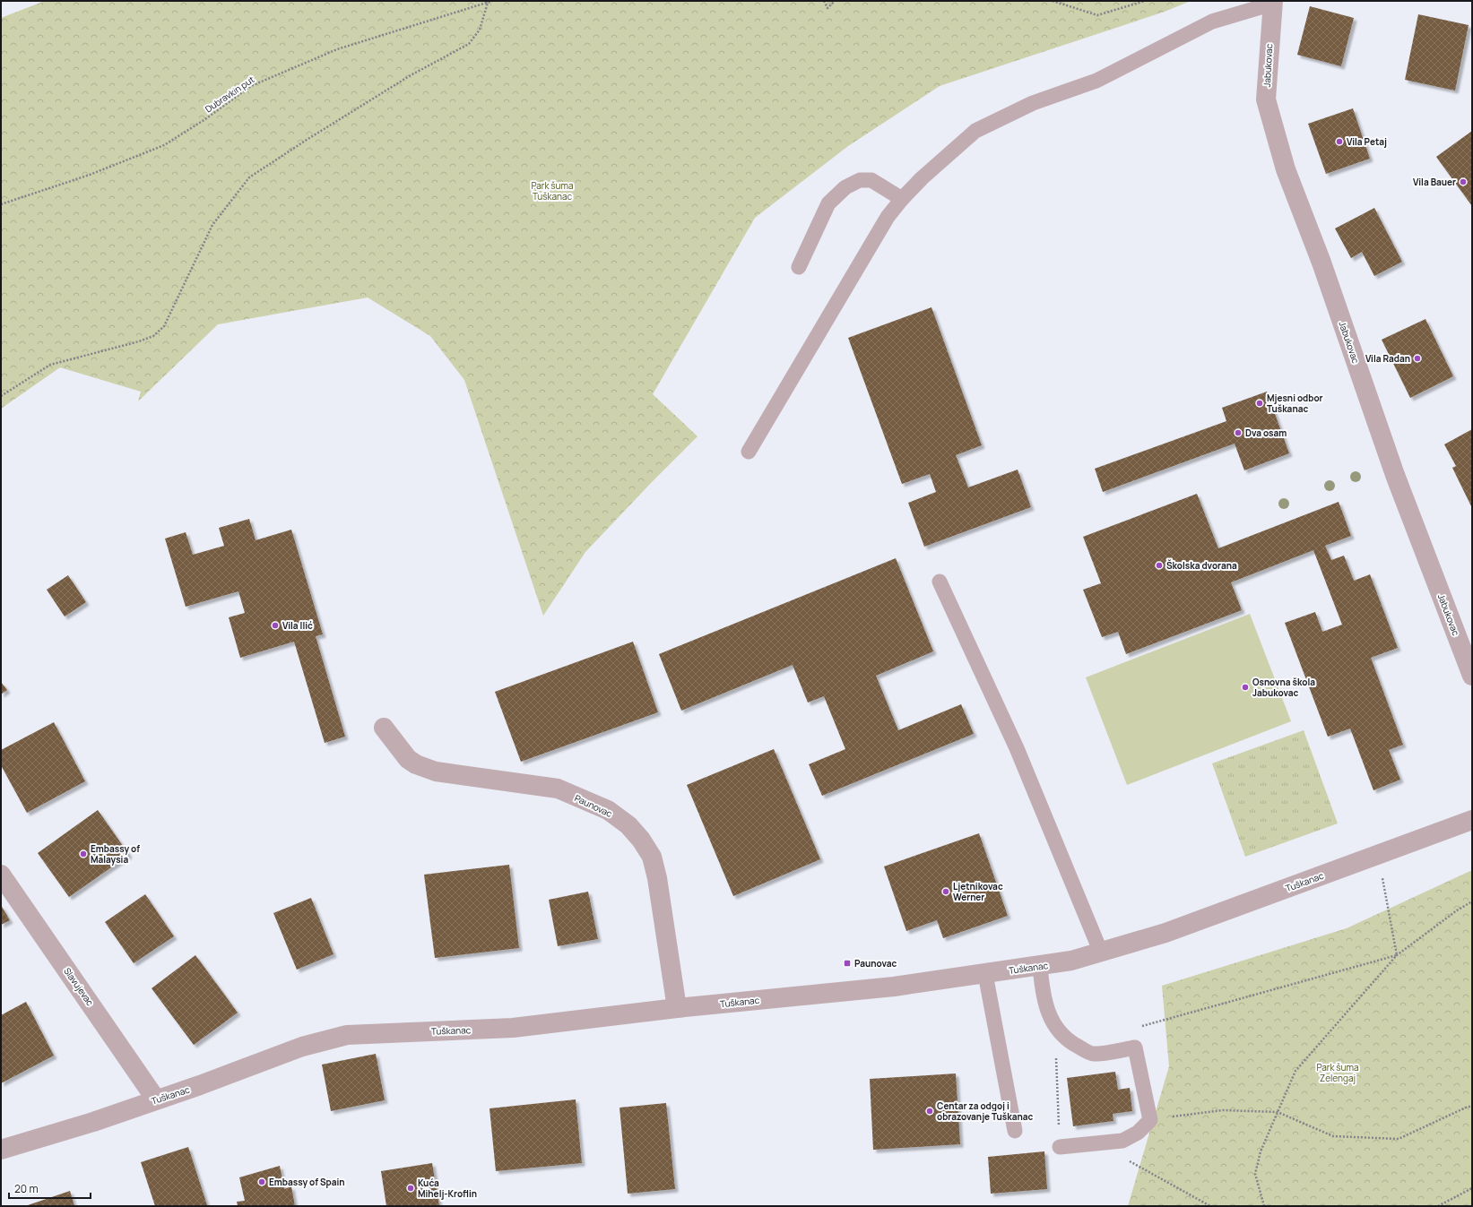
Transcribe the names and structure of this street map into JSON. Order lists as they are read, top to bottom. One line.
{"streets":{"street":["Jabukovac","Paunovac","Tuškanac","Slavujevac"],"path":["Dubravkin put"]},"crossings":[["Paunovac","Tuškanac"],["Tuškanac","Slavujevac"]],"parks":["Park šuma Tuškanac","Park šuma Zelengaj"],"places":{"other":["Vila Petaj","Vila Bauer","Vila Radan","Mjesni odbor Tuškanac","Dva osam","Školska dvorana","Vila Ilić","Osnovna škola Jabukovac","Embassy of Malaysia","Ljetnikovac Werner","Centar za odgoj i obrazovanje Tuškanac","Embassy of Spain","Kuća Mihelj-Kroflin"],"transit":["Paunovac"]},"scale_bar":"20 m"}
